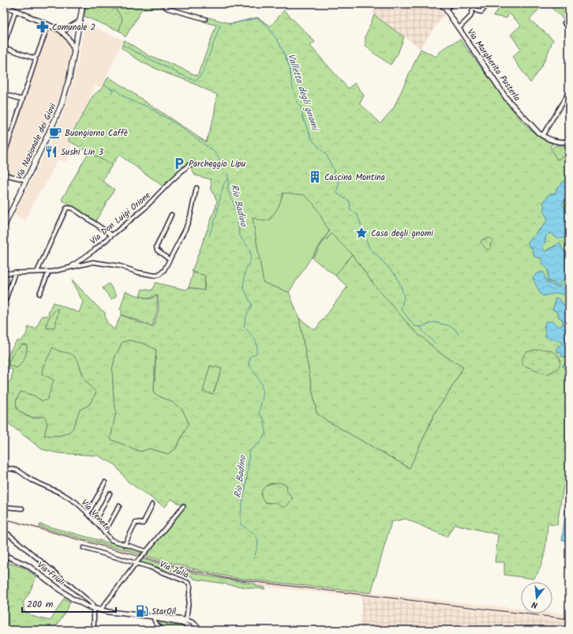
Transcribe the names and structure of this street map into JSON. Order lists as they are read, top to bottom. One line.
{"streets":{"main road":["Via Nazionale dei Giovi"],"street":["Via Margherita Pusterla","Via Don Luigi Orione","Via Veneto","Via Julia","Via Friuli"]},"crossings":[["Via Julia","Via Friuli"]],"water":["Valletta degli gnomi","Rio Badino"],"places":{"pharmacy":["Comunale 2"],"cafe":["Buongiorno Caffè"],"restaurant":["Sushi Lin 3"],"parking":["Parcheggio Lipu"],"building":["Cascina Montina"],"place":["Casa degli gnomi"],"fuel station":["StarOil"]},"scale_bar":"200 m","north":"bottom"}
